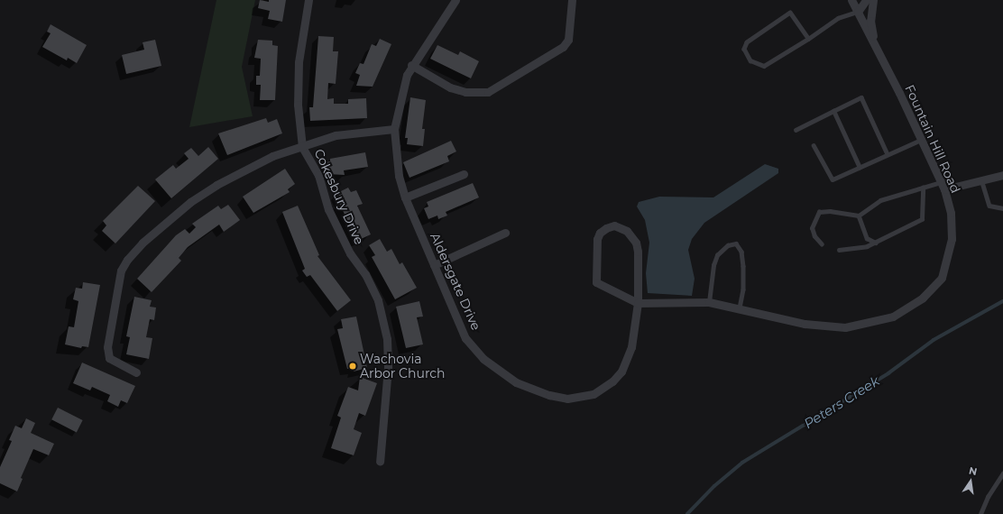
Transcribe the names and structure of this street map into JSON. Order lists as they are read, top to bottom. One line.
{"streets":{"street":["Fountain Hill Road","Cokesbury Drive","Aldersgate Drive"]},"crossings":[["Fountain Hill Road","Aldersgate Drive"]],"water":["Peters Creek"],"places":["Wachovia Arbor Church"],"north":"top"}
